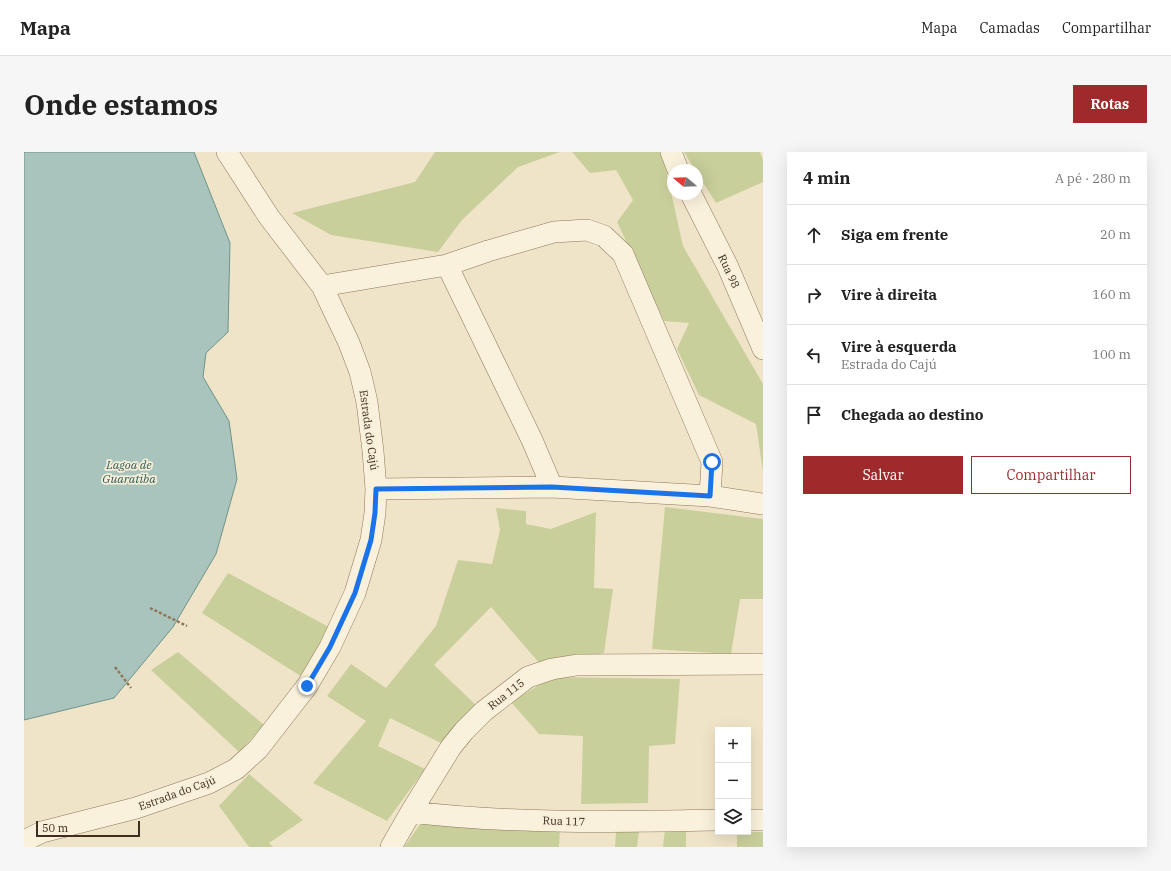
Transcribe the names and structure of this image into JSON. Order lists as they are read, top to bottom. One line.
{"streets":{"street":["Rua 98","Estrada do Cajú","Rua 115","Rua 117"]},"crossings":[["Rua 115","Rua 117"]],"water":["Lagoa de Guaratiba"],"scale_bar":"50 m","north":"left","page":{"header":"Mapa","nav":["Mapa","Camadas","Compartilhar"],"buttons":["Rotas",["Salvar","Compartilhar"]],"title":"Onde estamos","heading":["4 min","A pé · 280 m"],"list":[["Siga em frente","20 m"],["Vire à direita","160 m"],["Vire à esquerda","Estrada do Cajú","100 m"],"Chegada ao destino"],"map_buttons":["+","−"],"scale":"50 m"}}
